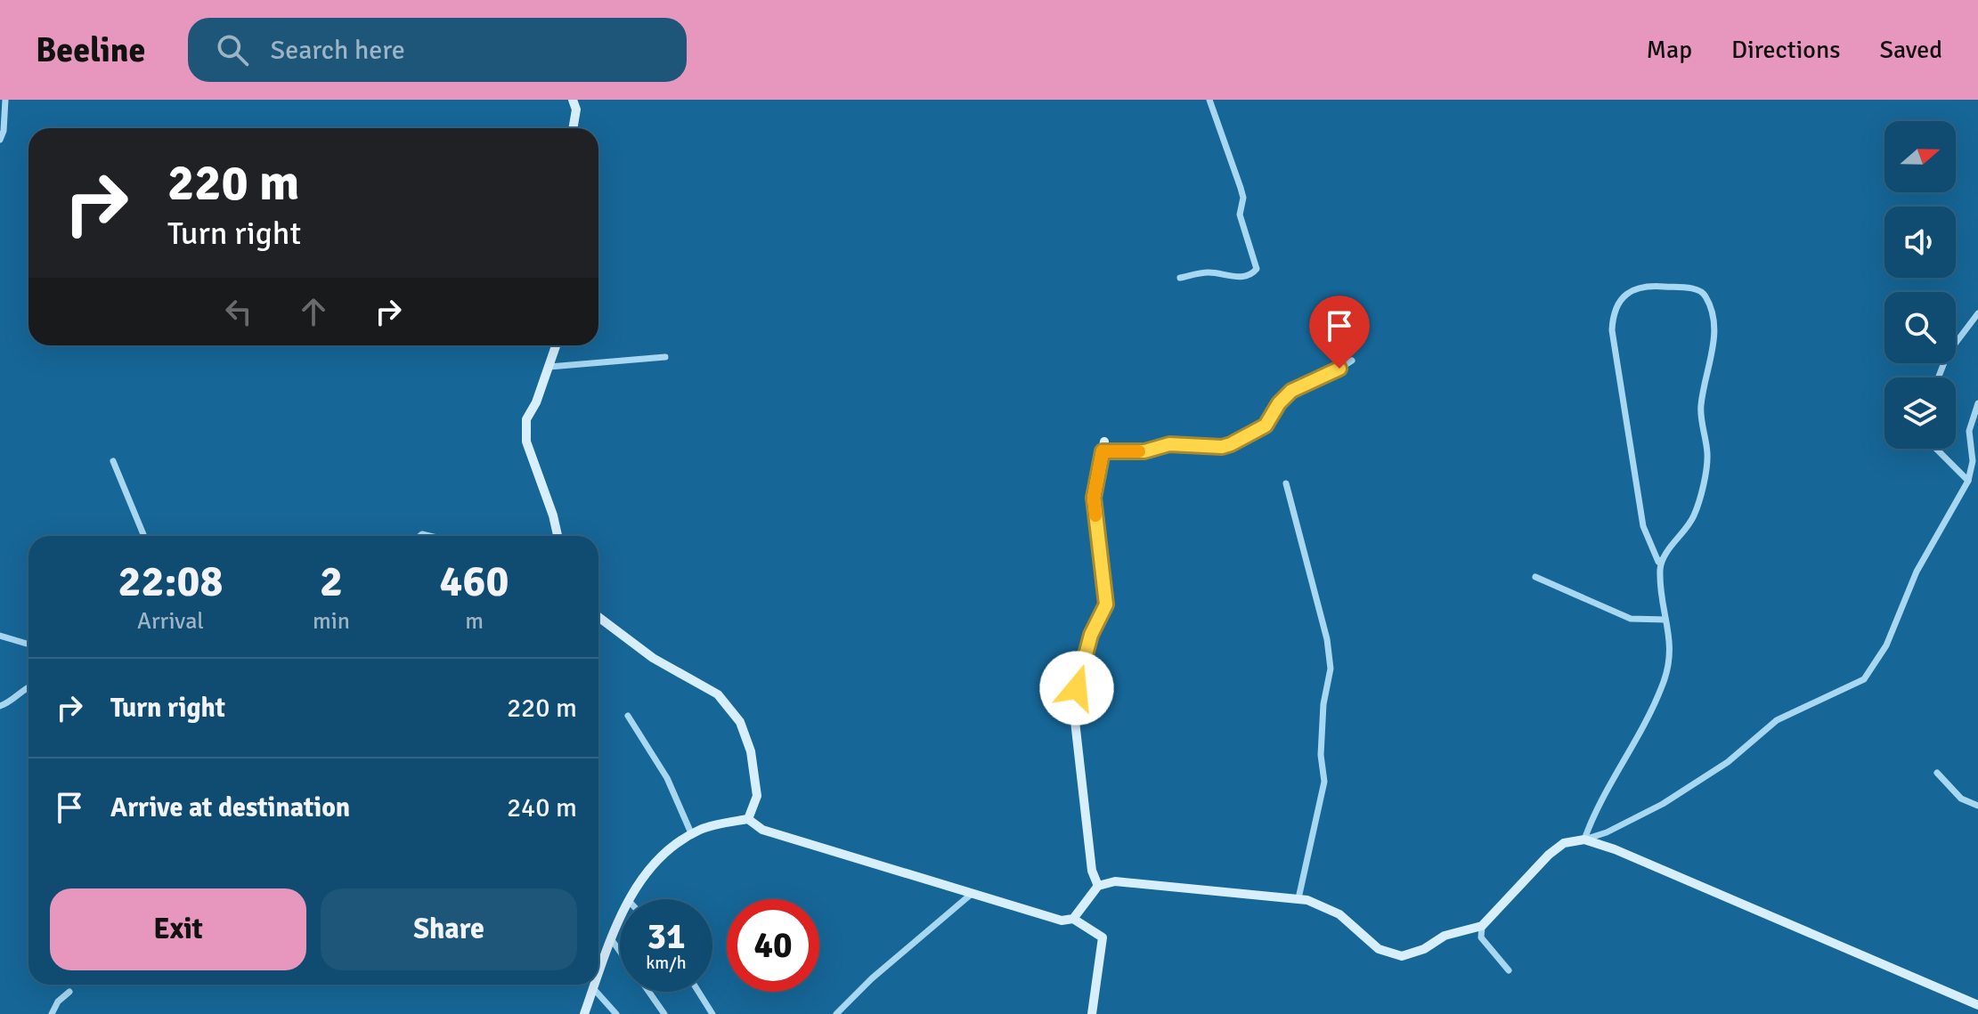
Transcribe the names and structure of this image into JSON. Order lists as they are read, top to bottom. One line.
{"north":"right","page":{"header":"Beeline","search":"Search here","nav":["Map","Directions","Saved"],"turn":["220 m","Turn right"],"eta":["22:08","Arrival","2","min","460","m"],"list":[{"name":"Turn right","value":"220 m"},{"name":"Arrive at destination","value":"240 m"}],"buttons":["Exit","Share"],"speed":"31 km/h","limit":"40"}}
